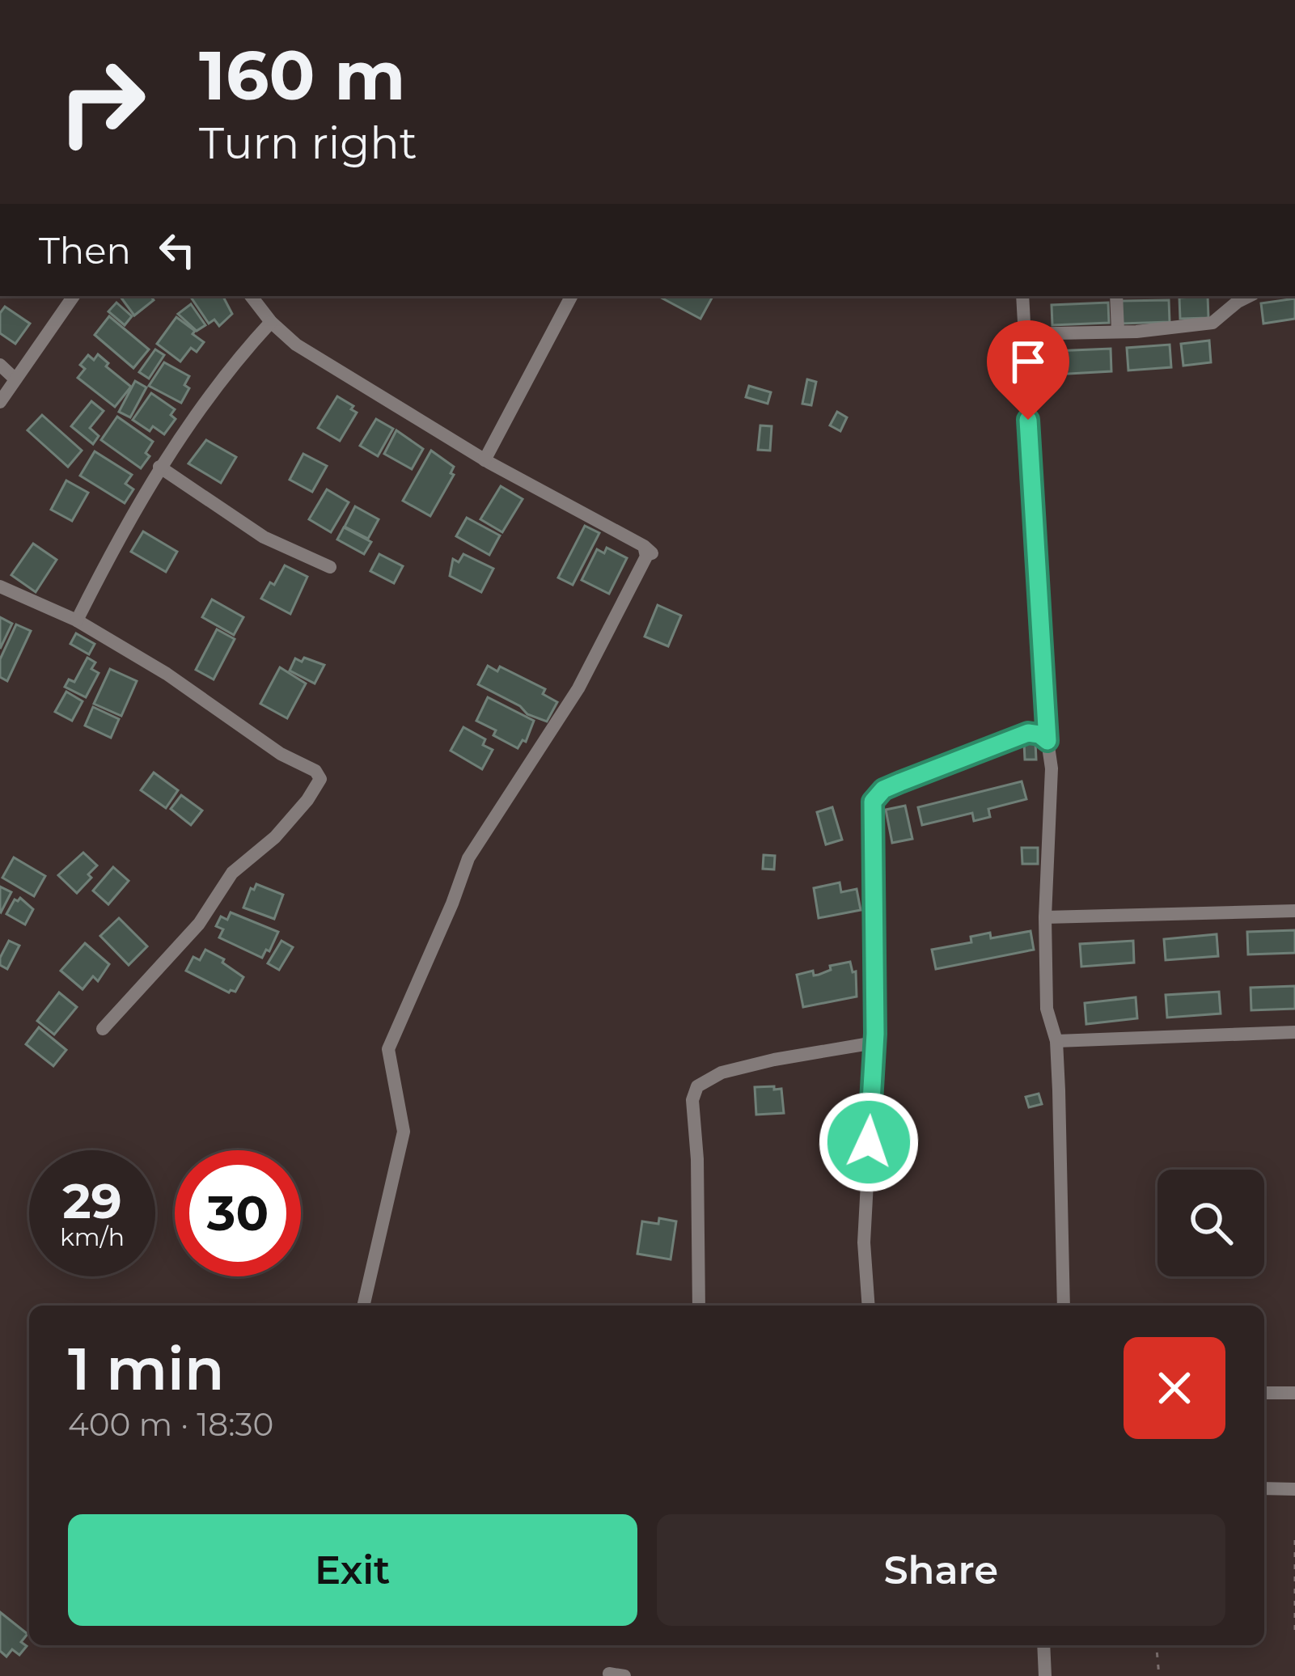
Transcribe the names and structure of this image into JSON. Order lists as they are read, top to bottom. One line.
{"page":{"turn":["160 m","Turn right"],"then":"Then","speed":"29 km/h","limit":"30","heading":["1 min","400 m · 18:30"],"buttons":["Exit","Share"]}}
